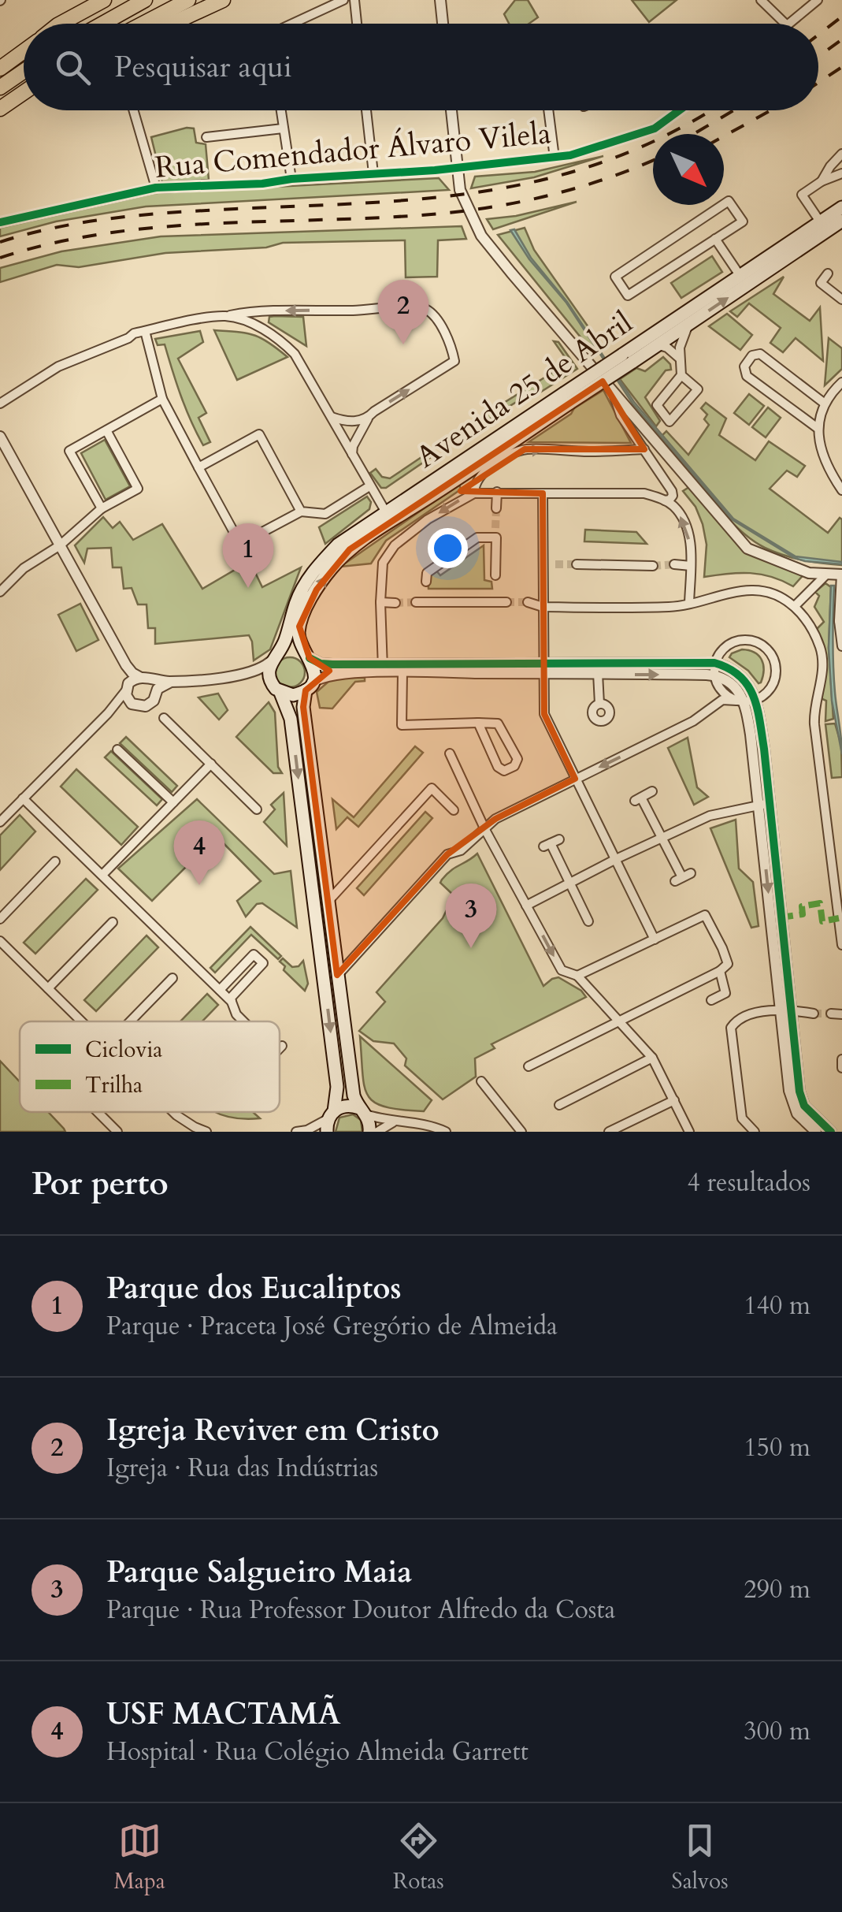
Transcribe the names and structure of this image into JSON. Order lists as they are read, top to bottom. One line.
{"streets":{"main road":["Avenida 25 de Abril"],"street":["Rua Comendador Álvaro Vilela"]},"legend":["Ciclovia","Trilha"],"north":"bottom right","page":{"search":"Pesquisar aqui","pins":["2","1","4","3"],"heading":["Por perto","4 resultados"],"list":[{"mark":"1","name":"Parque dos Eucaliptos","note":"Parque · Praceta José Gregório de Almeida","value":"140 m"},{"mark":"2","name":"Igreja Reviver em Cristo","note":"Igreja · Rua das Indústrias","value":"150 m"},{"mark":"3","name":"Parque Salgueiro Maia","note":"Parque · Rua Professor Doutor Alfredo da Costa","value":"290 m"},{"mark":"4","name":"USF MACTAMÃ","note":"Hospital · Rua Colégio Almeida Garrett","value":"300 m"}],"nav":["Mapa","Rotas","Salvos"]}}
